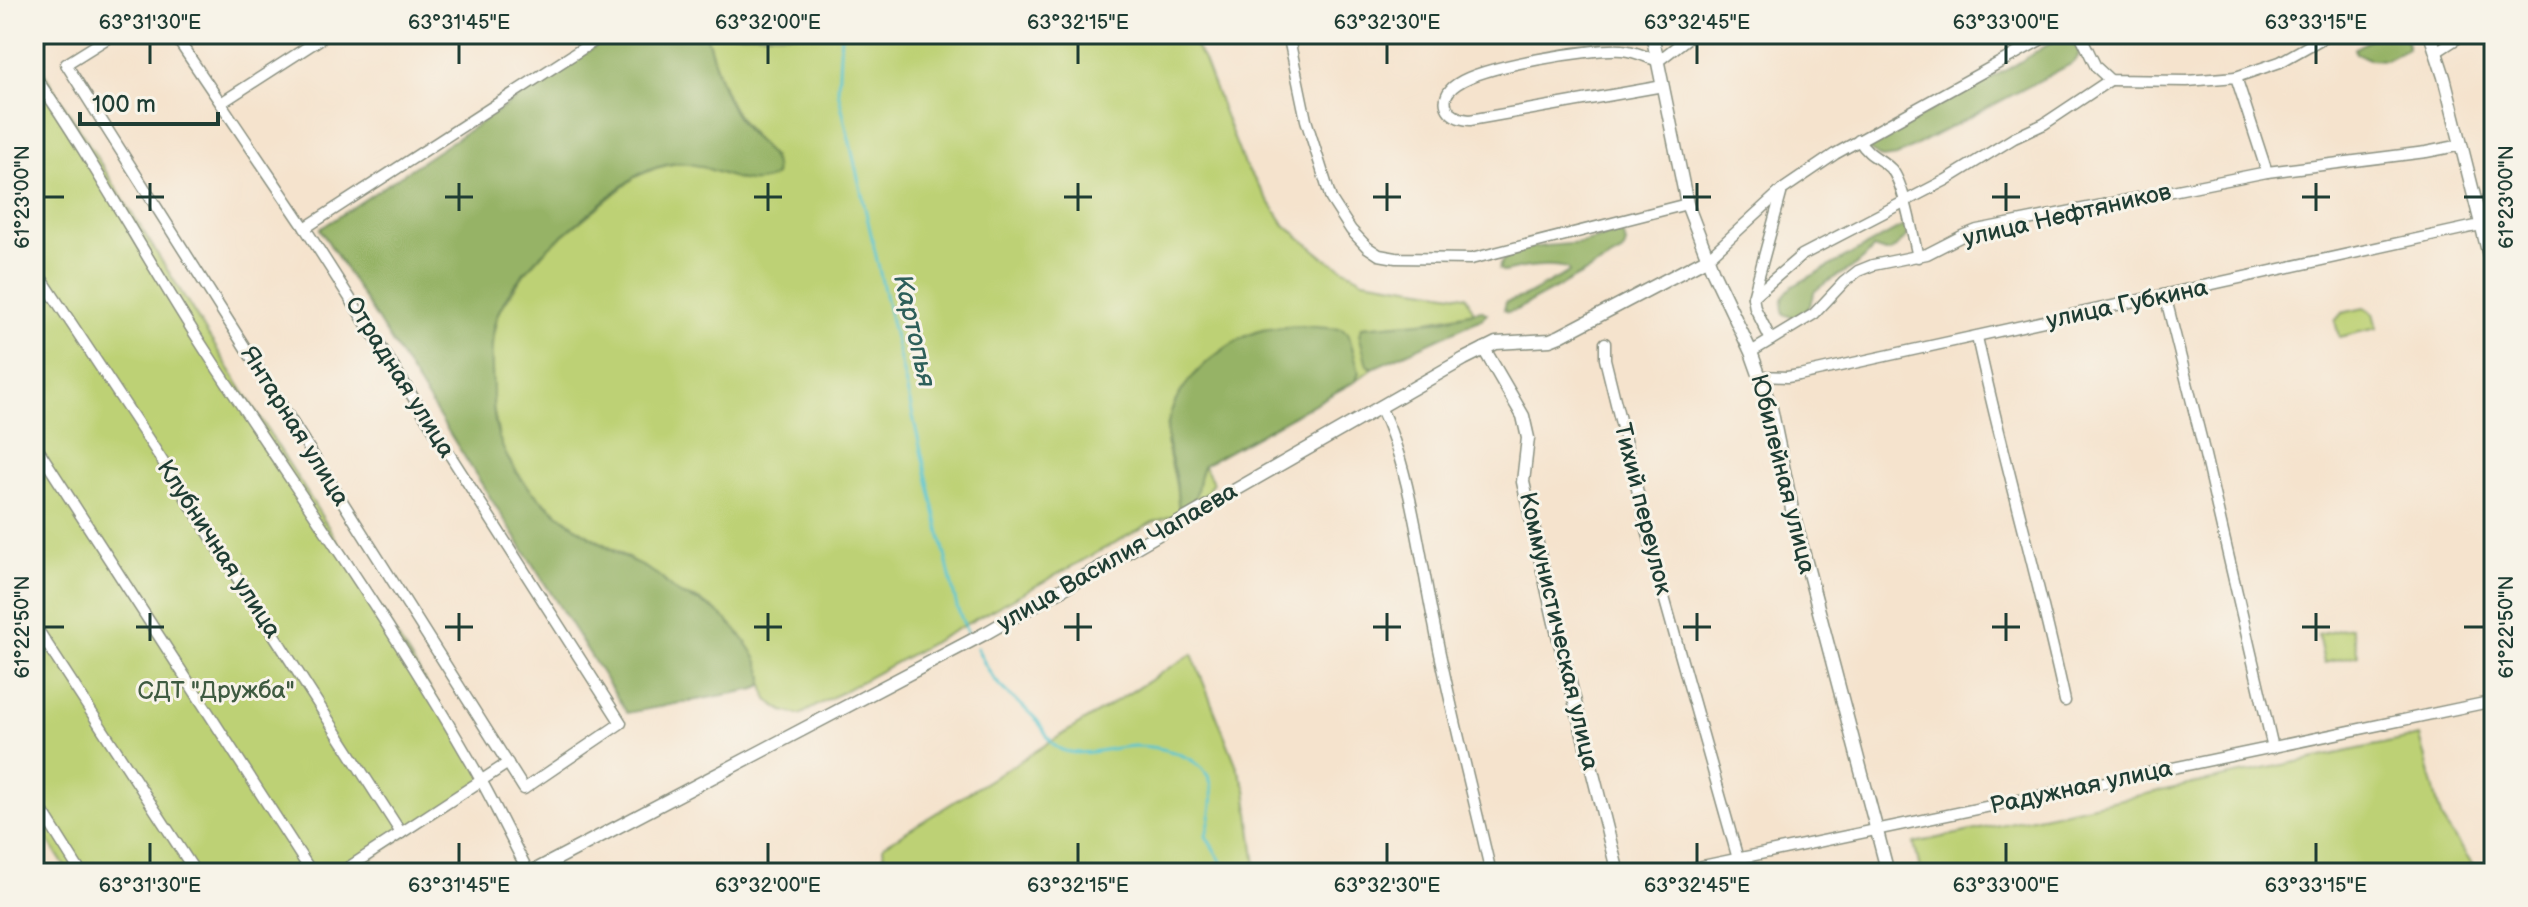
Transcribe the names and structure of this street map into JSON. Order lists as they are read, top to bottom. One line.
{"streets":{"street":["улица Нефтяников","улица Губкина","Отрадная улица","Янтарная улица","Юбилейная улица","Тихий переулок","Клубничная улица","улица Василия Чапаева","Коммунистическая улица","Радужная улица"]},"crossings":[["улица Нефтяников","Юбилейная улица"],["улица Губкина","Юбилейная улица"],["Отрадная улица","Янтарная улица"],["Янтарная улица","улица Василия Чапаева"],["Юбилейная улица","улица Василия Чапаева"],["Юбилейная улица","Радужная улица"],["Тихий переулок","Радужная улица"],["улица Василия Чапаева","Коммунистическая улица"]],"water":["Картопья"],"parks":["СДТ \"Дружба\""],"scale_bar":"100 m","coordinates":["63°31'30\"E","63°31'45\"E","63°32'00\"E","63°32'15\"E","63°32'30\"E","63°32'45\"E","63°33'00\"E","63°33'15\"E","61°23'00\"N","61°22'50\"N"]}
